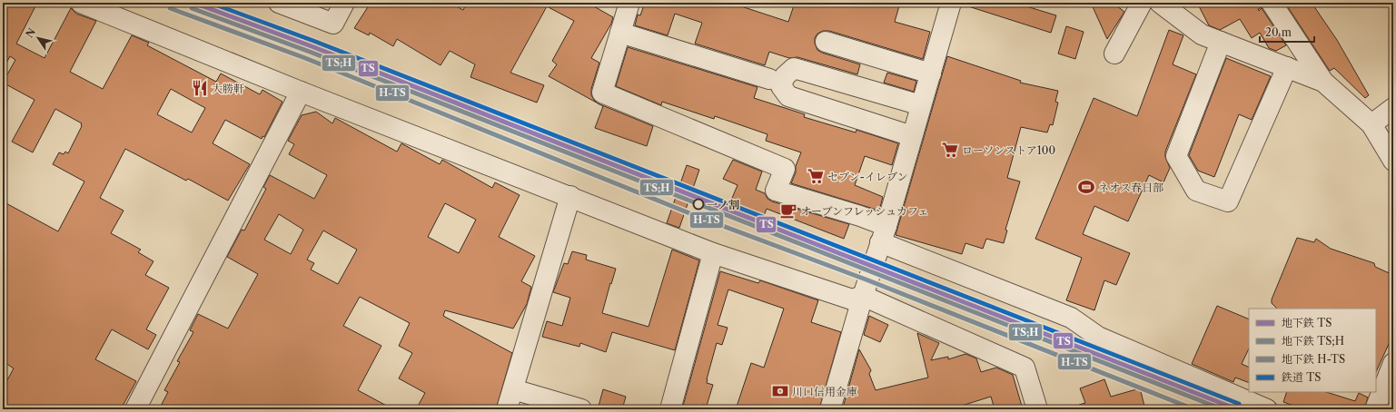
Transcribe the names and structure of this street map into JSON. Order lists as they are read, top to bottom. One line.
{"places":{"restaurant":["大勝軒"],"supermarket":["ローソンストア100","セブン-イレブン"],"sports":["ネオス春日部"],"other":["一ノ割"],"cafe":["オーブンフレッシュカフェ"],"bank":["川口信用金庫"]},"lines":["metro line TS","rail line TS","metro line TS;H","metro line H-TS"],"legend":["地下鉄 TS","地下鉄 TS;H","地下鉄 H-TS","鉄道 TS"],"scale_bar":"20 m","north":"top left"}
